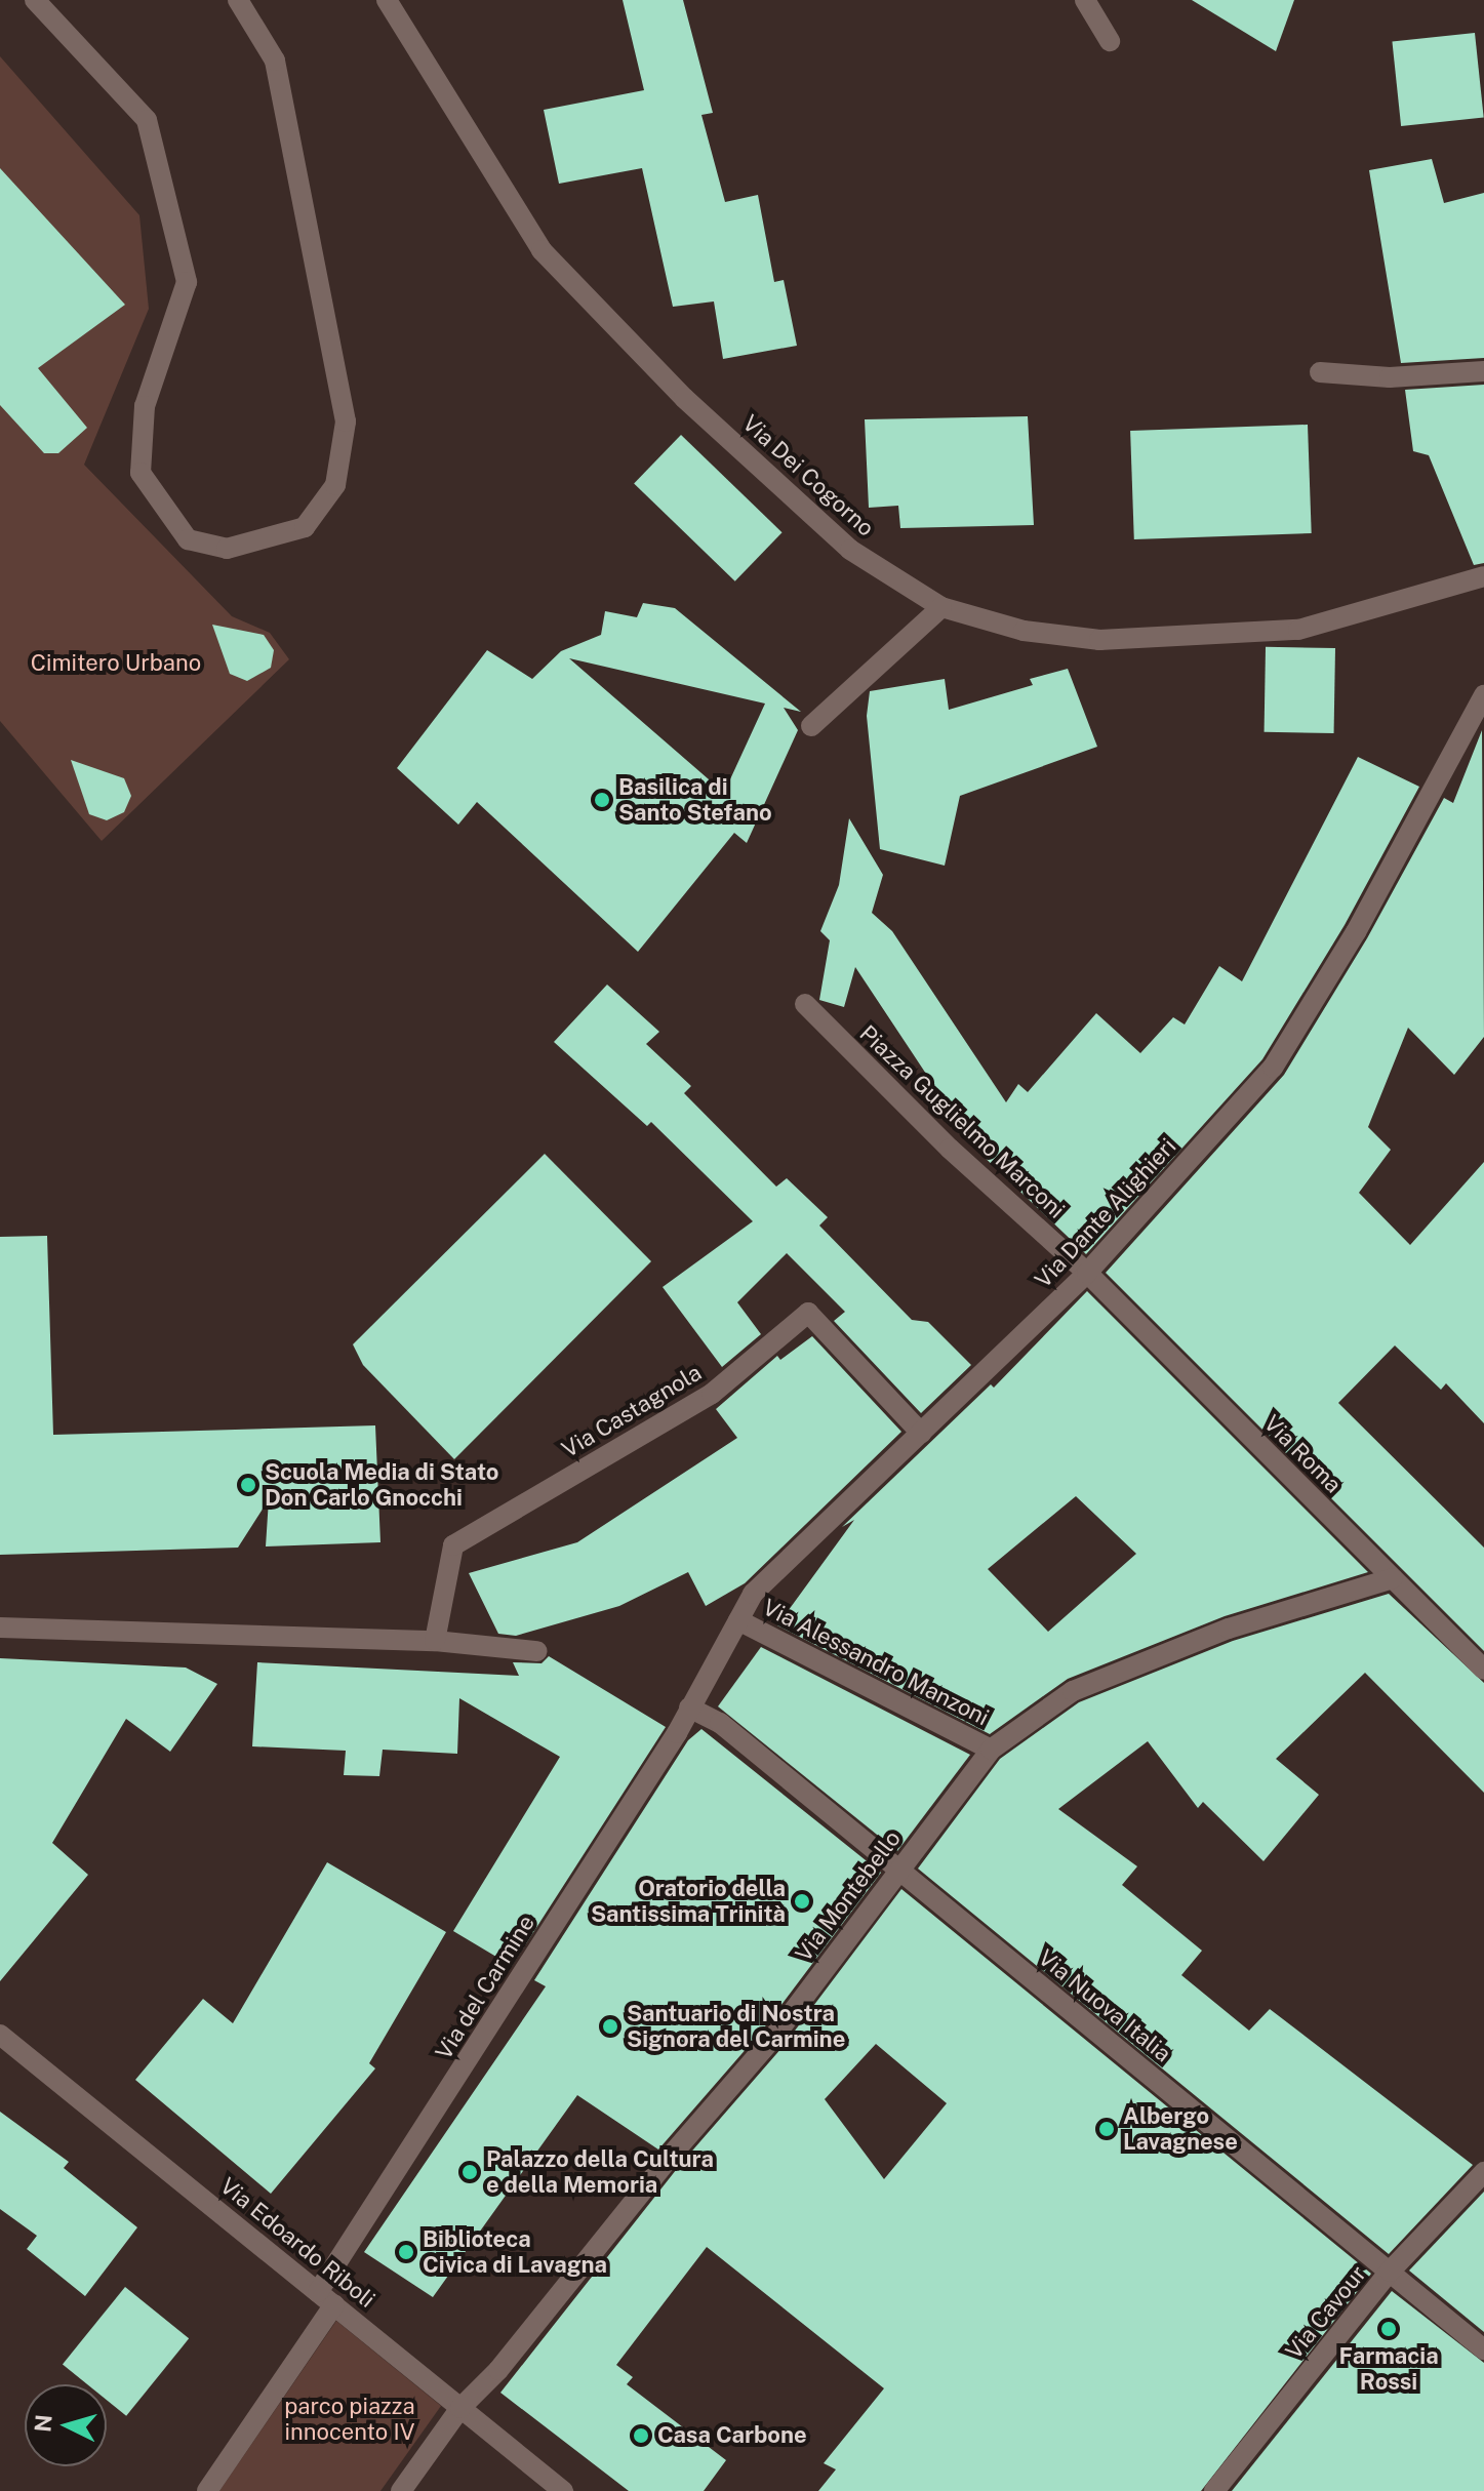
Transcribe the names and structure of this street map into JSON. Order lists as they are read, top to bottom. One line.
{"streets":{"street":["Via Dei Cogorno","Piazza Guglielmo Marconi","Via Dante Alighieri","Via Castagnola","Via Roma","Via Alessandro Manzoni","Via Montebello","Via del Carmine","Via Nuova Italia","Via Edoardo Riboli","Via Cavour"]},"crossings":[["Piazza Guglielmo Marconi","Via Dante Alighieri"],["Piazza Guglielmo Marconi","Via Roma"],["Via Dante Alighieri","Via Castagnola"],["Via Dante Alighieri","Via Roma"],["Via Dante Alighieri","Via Alessandro Manzoni"],["Via Dante Alighieri","Via del Carmine"],["Via Dante Alighieri","Via Nuova Italia"],["Via Roma","Via Montebello"],["Via Alessandro Manzoni","Via Montebello"],["Via Montebello","Via Nuova Italia"],["Via Montebello","Via Edoardo Riboli"],["Via del Carmine","Via Nuova Italia"],["Via del Carmine","Via Edoardo Riboli"],["Via Nuova Italia","Via Cavour"]],"parks":["Cimitero Urbano","parco piazza innocento IV"],"places":["Basilica di Santo Stefano","Scuola Media di Stato Don Carlo Gnocchi","Oratorio della Santissima Trinità","Santuario di Nostra Signora del Carmine","Albergo Lavagnese","Palazzo della Cultura e della Memoria","Biblioteca Civica di Lavagna","Farmacia Rossi","Casa Carbone"],"north":"left"}
